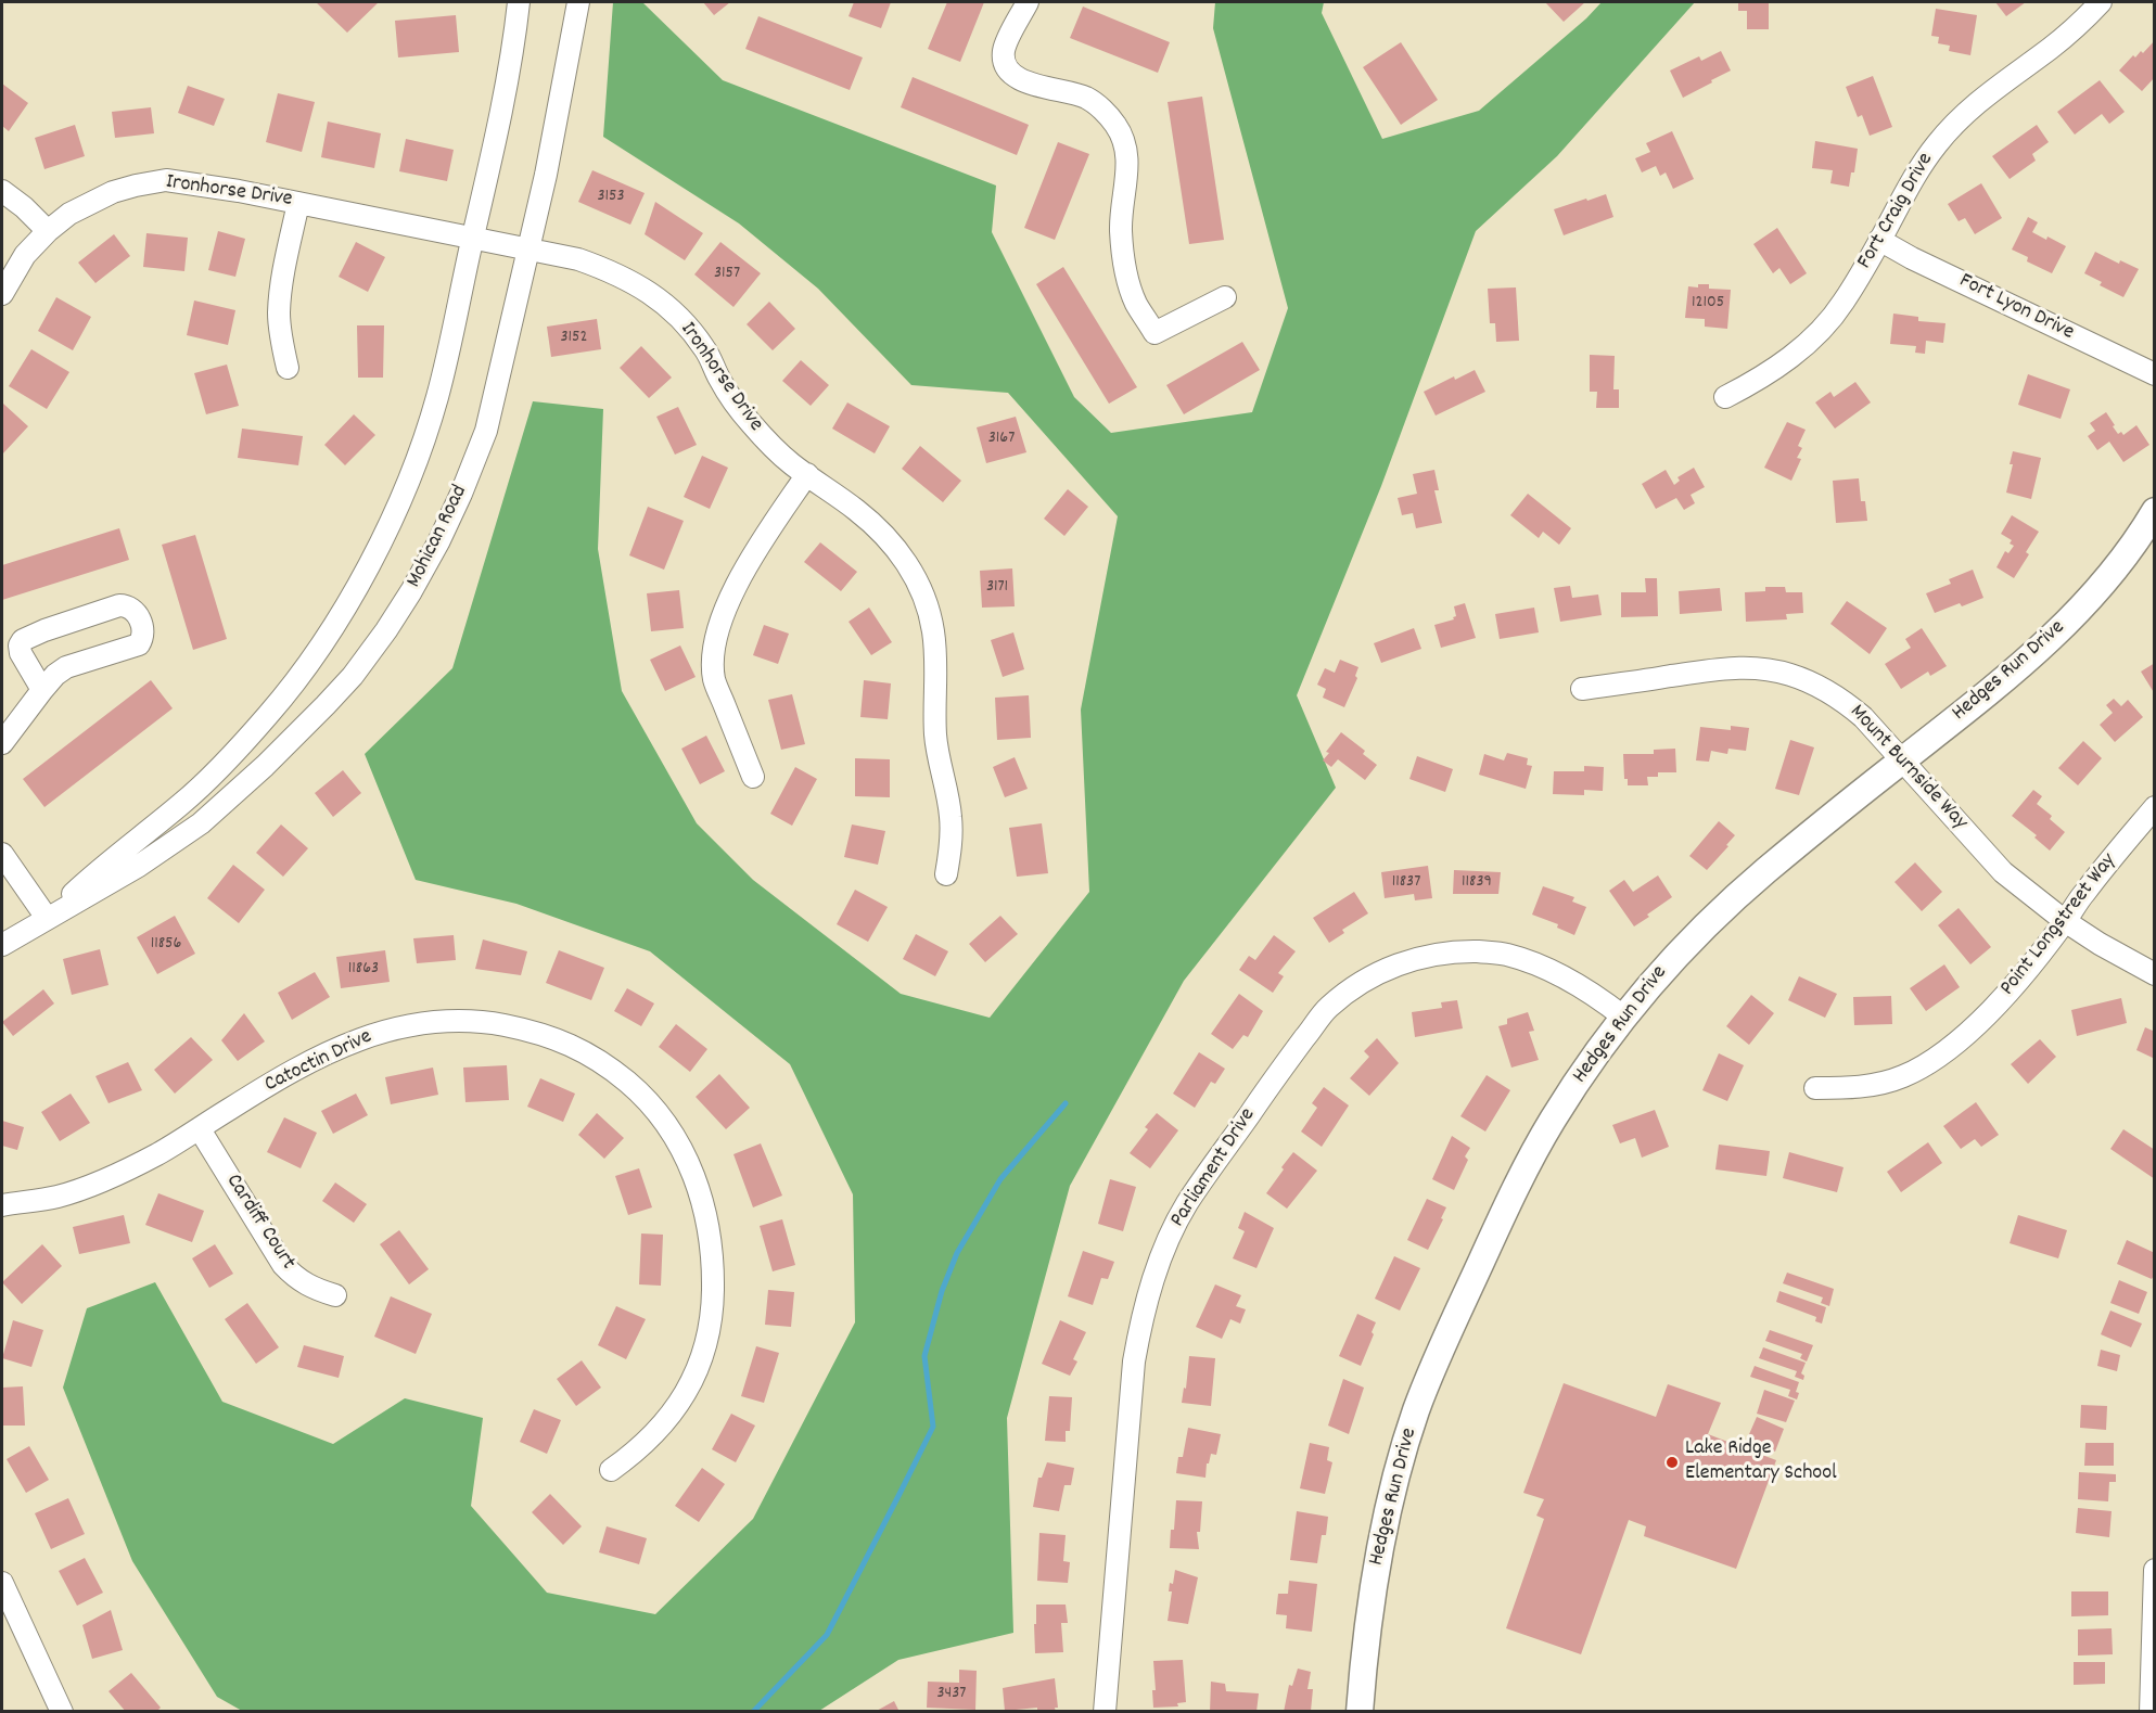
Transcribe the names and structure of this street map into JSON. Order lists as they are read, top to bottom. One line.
{"streets":{"street":["Ironhorse Drive","Fort Craig Drive","Fort Lyon Drive","Mohican Road","Hedges Run Drive","Mount Burnside Way","Point Longstreet Way","Catoctin Drive","Parliament Drive","Cardiff Court"]},"crossings":[["Ironhorse Drive","Mohican Road"],["Fort Craig Drive","Fort Lyon Drive"],["Hedges Run Drive","Mount Burnside Way"],["Hedges Run Drive","Parliament Drive"],["Mount Burnside Way","Point Longstreet Way"],["Catoctin Drive","Cardiff Court"]],"places":["Lake Ridge Elementary School"],"house_numbers":["3153","3157","12105","3152","3167","3171","11837","11839","11856","11863","3437"]}
